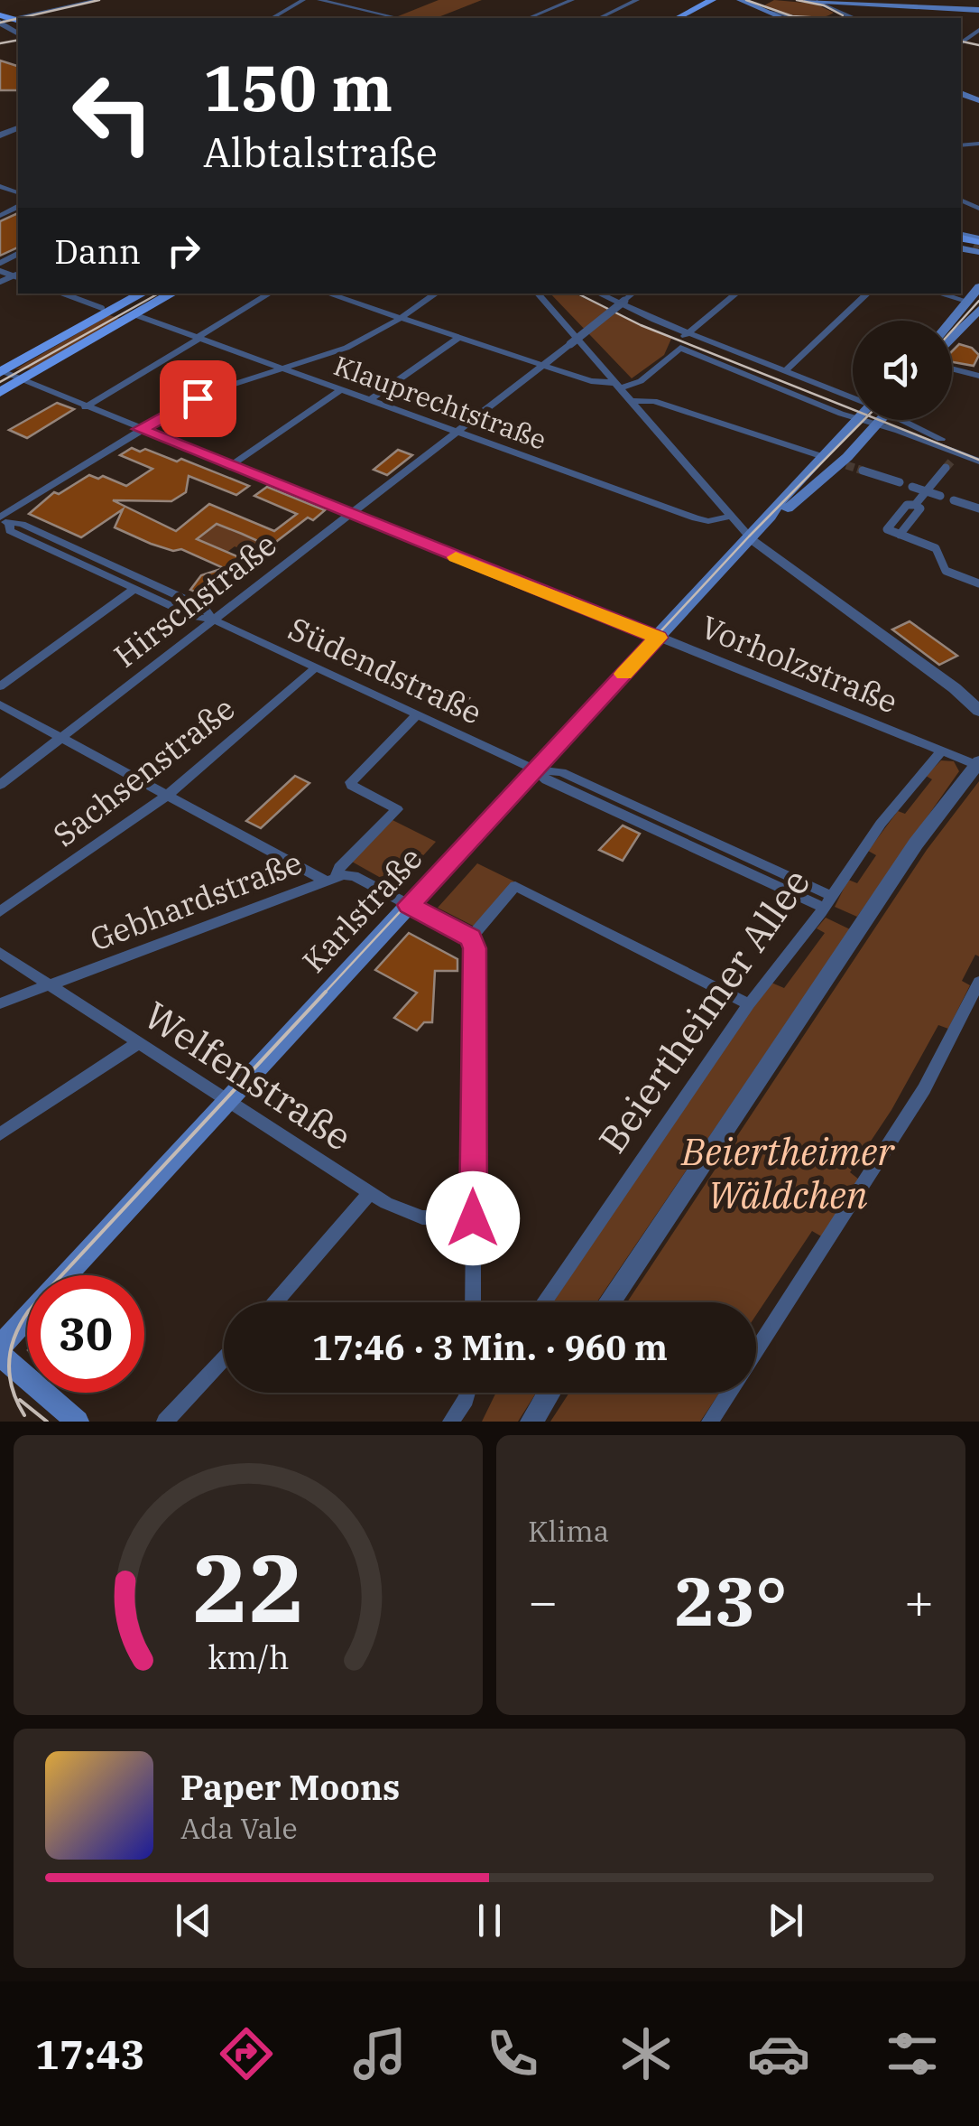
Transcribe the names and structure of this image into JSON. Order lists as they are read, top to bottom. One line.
{"streets":{"main road":["Karlstraße"],"street":["Klauprechtstraße","Hirschstraße","Vorholzstraße","Südendstraße","Sachsenstraße","Gebhardstraße","Beiertheimer Allee","Welfenstraße"]},"crossings":[["Klauprechtstraße","Hirschstraße"],["Hirschstraße","Vorholzstraße"],["Hirschstraße","Südendstraße"],["Vorholzstraße","Karlstraße"],["Vorholzstraße","Beiertheimer Allee"],["Südendstraße","Sachsenstraße"],["Südendstraße","Karlstraße"],["Südendstraße","Beiertheimer Allee"],["Gebhardstraße","Karlstraße"],["Gebhardstraße","Welfenstraße"],["Karlstraße","Welfenstraße"]],"parks":["Beiertheimer Wäldchen"],"page":{"turn":["150 m","Albtalstraße"],"then":"Dann","limit":"30","trip":"17:46 · 3 Min. · 960 m","tile":"Klima","heat":["−","23°","+"],"song":["Paper Moons","Ada Vale"],"tabs":"17:43","gauge":["22","km/h"]}}
